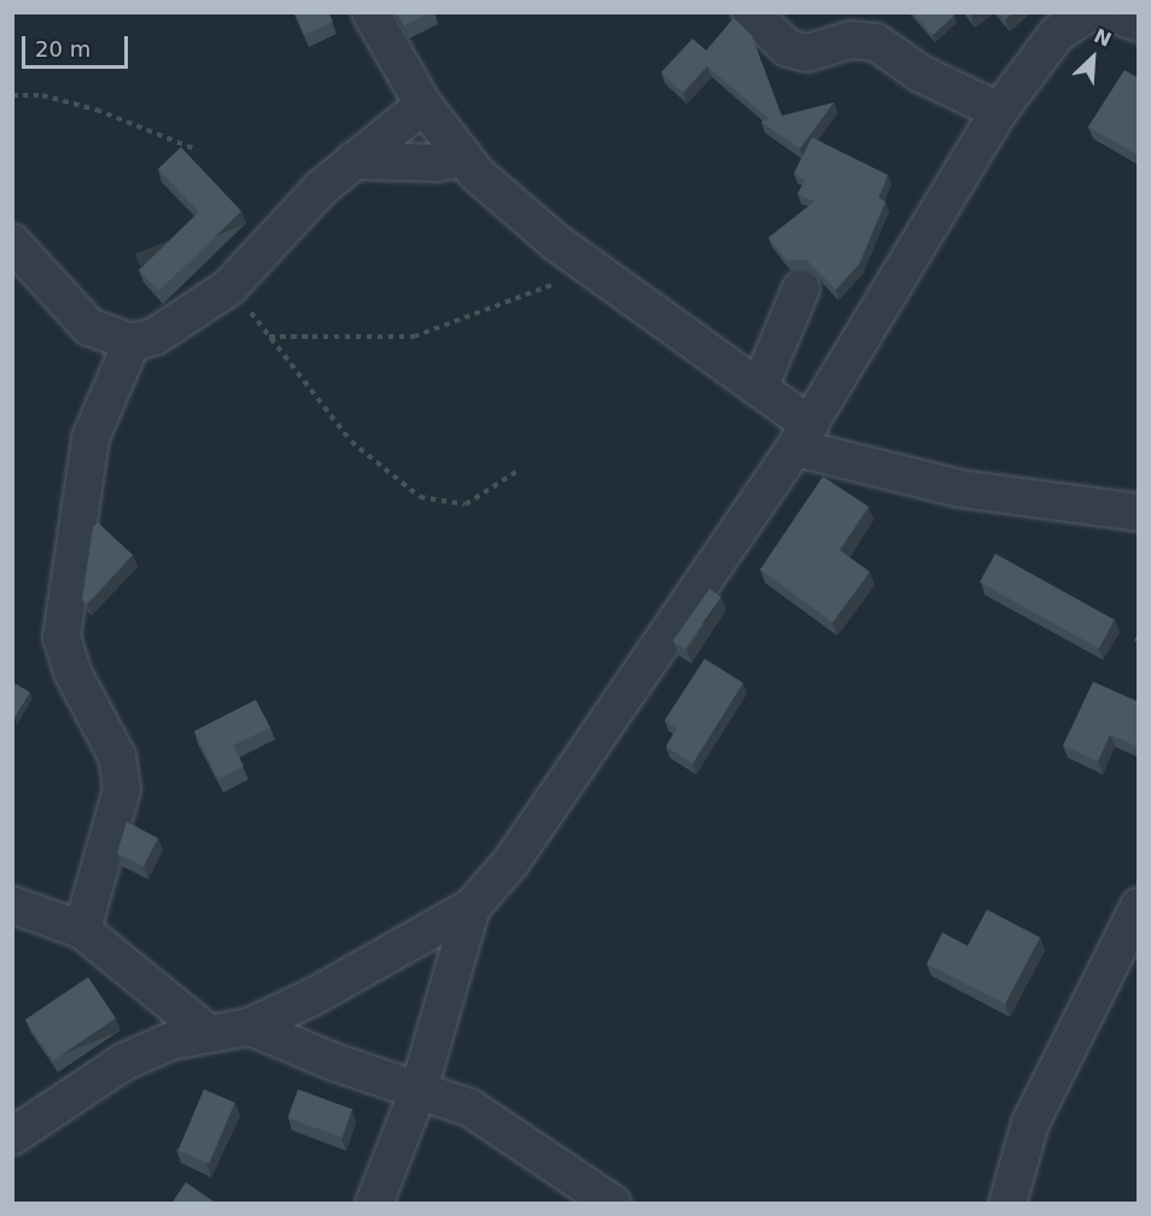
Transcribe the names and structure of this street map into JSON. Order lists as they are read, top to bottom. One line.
{"scale_bar":"20 m","north":"top right"}
